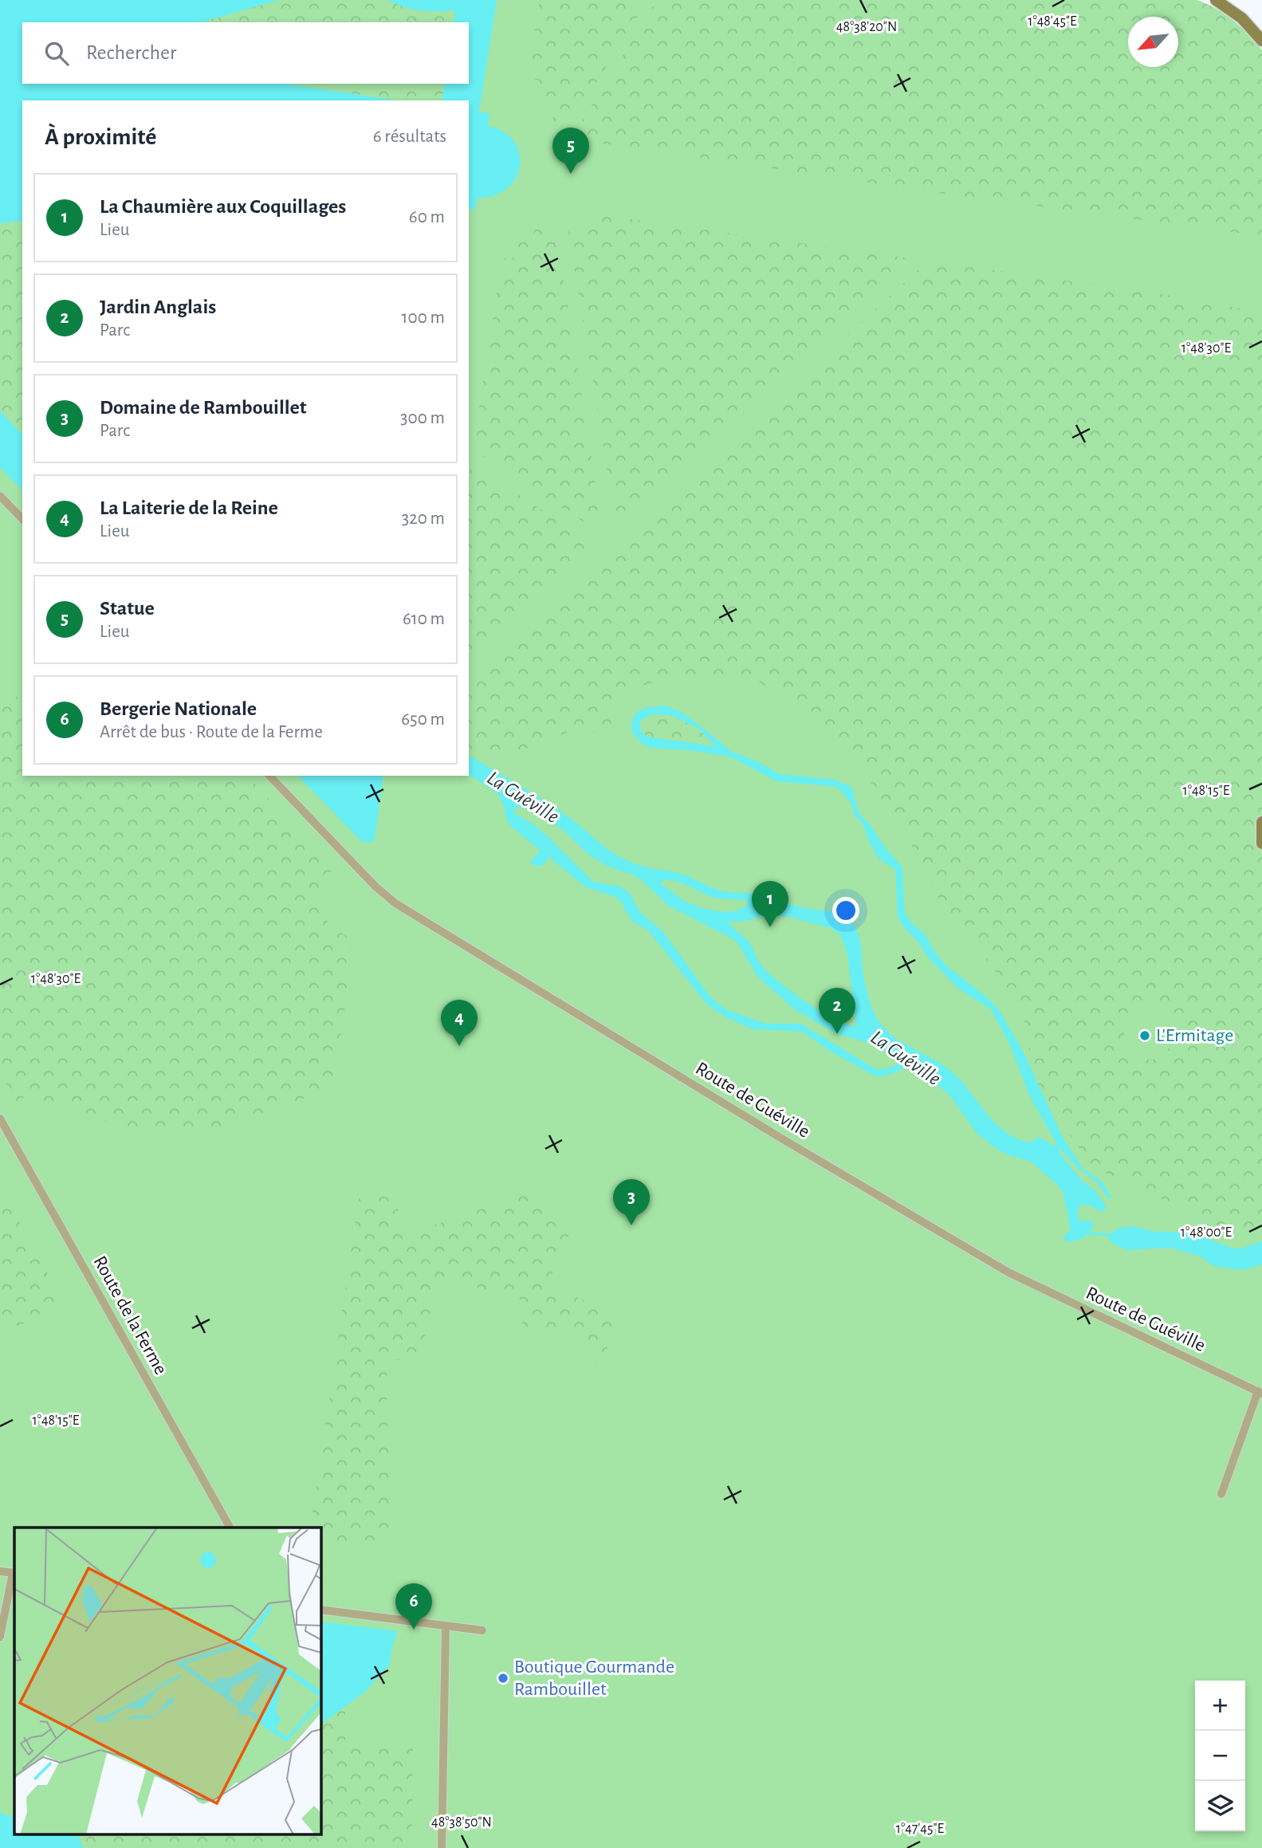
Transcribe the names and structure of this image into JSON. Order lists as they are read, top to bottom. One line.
{"streets":{"street":["Route de Guéville","Route de la Ferme"]},"water":["La Guéville"],"places":["L'Ermitage","Boutique Gourmande Rambouillet"],"north":"bottom left","page":{"search":"Rechercher","heading":["À proximité","6 résultats"],"pins":["5","1","2","4","3","6"],"list":[{"mark":"1","name":"La Chaumière aux Coquillages","note":"Lieu","value":"60 m"},{"mark":"2","name":"Jardin Anglais","note":"Parc","value":"100 m"},{"mark":"3","name":"Domaine de Rambouillet","note":"Parc","value":"300 m"},{"mark":"4","name":"La Laiterie de la Reine","note":"Lieu","value":"320 m"},{"mark":"5","name":"Statue","note":"Lieu","value":"610 m"},{"mark":"6","name":"Bergerie Nationale","note":"Arrêt de bus · Route de la Ferme","value":"650 m"}],"map_buttons":["+","−"]},"coordinates":["1°48'45\"E","48°38'20\"N","1°48'30\"E","1°48'15\"E","1°48'00\"E","48°38'50\"N","1°47'45\"E"]}
